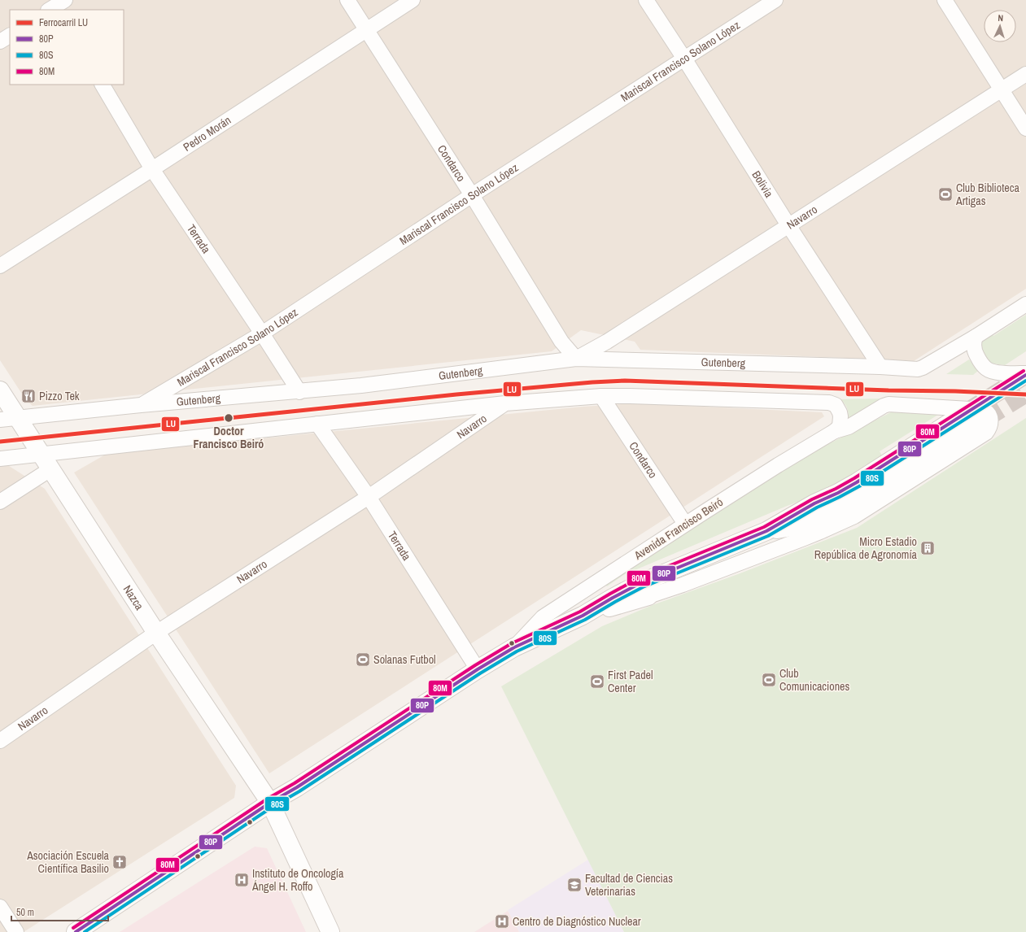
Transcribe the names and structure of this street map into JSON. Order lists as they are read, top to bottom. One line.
{"streets":{"main road":["Avenida Francisco Beiró","Nazca"],"street":["Mariscal Francisco Solano López","Pedro Morán","Condarco","Bolivia","Navarro","Terrada","Gutenberg"]},"crossings":[["Mariscal Francisco Solano López","Condarco"],["Mariscal Francisco Solano López","Bolivia"],["Mariscal Francisco Solano López","Terrada"],["Mariscal Francisco Solano López","Gutenberg"],["Pedro Morán","Condarco"],["Pedro Morán","Terrada"],["Condarco","Navarro"],["Condarco","Gutenberg"],["Condarco","Avenida Francisco Beiró"],["Bolivia","Navarro"],["Bolivia","Gutenberg"],["Navarro","Terrada"],["Navarro","Gutenberg"],["Navarro","Nazca"],["Terrada","Gutenberg"],["Terrada","Avenida Francisco Beiró"],["Gutenberg","Nazca"],["Avenida Francisco Beiró","Nazca"]],"places":{"sports":["Club Biblioteca Artigas","Solanas Futbol","Club Comunicaciones","First Padel Center"],"restaurant":["Pizzo Tek"],"other":["Doctor Francisco Beiró"],"building":["Micro Estadio República de Agronomía"],"church":["Asociación Escuela Científica Basilio"],"hospital":["Instituto de Oncología Ángel H. Roffo","Centro de Diagnóstico Nuclear"],"school or university":["Facultad de Ciencias Veterinarias"]},"lines":["transit line 80M","transit line 80P","rail line LU","transit line 80S"],"legend":["Ferrocarril LU","80P","80S","80M"],"scale_bar":"50 m","north":"top"}
